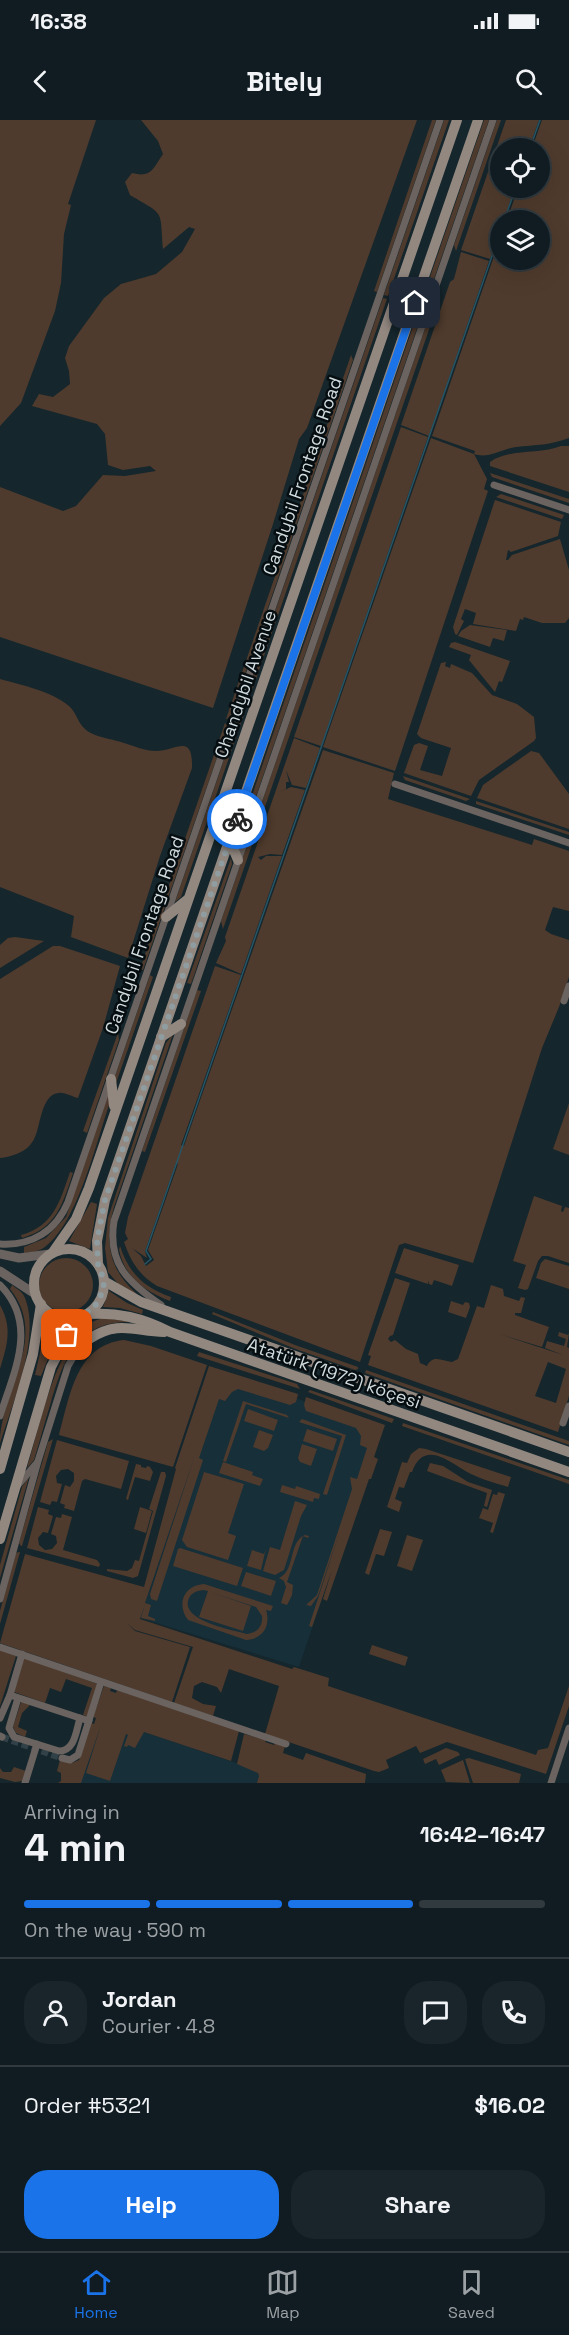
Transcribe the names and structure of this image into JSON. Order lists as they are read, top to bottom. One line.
{"streets":{"main road":["Chandybil Avenue","Atatürk (1972) köçesi"],"street":["Candybil Frontage Road"]},"crossings":[["Chandybil Avenue","Atatürk (1972) köçesi"]],"page":{"status":"16:38","header":"Bitely","heading":["4 min","Arriving in","16:42–16:47"],"panel":["Jordan","Courier · 4.8","Order #5321","$16.02"],"bar":"On the way · 590 m","buttons":["Help","Share"],"tabs":["Home","Map","Saved"]}}
